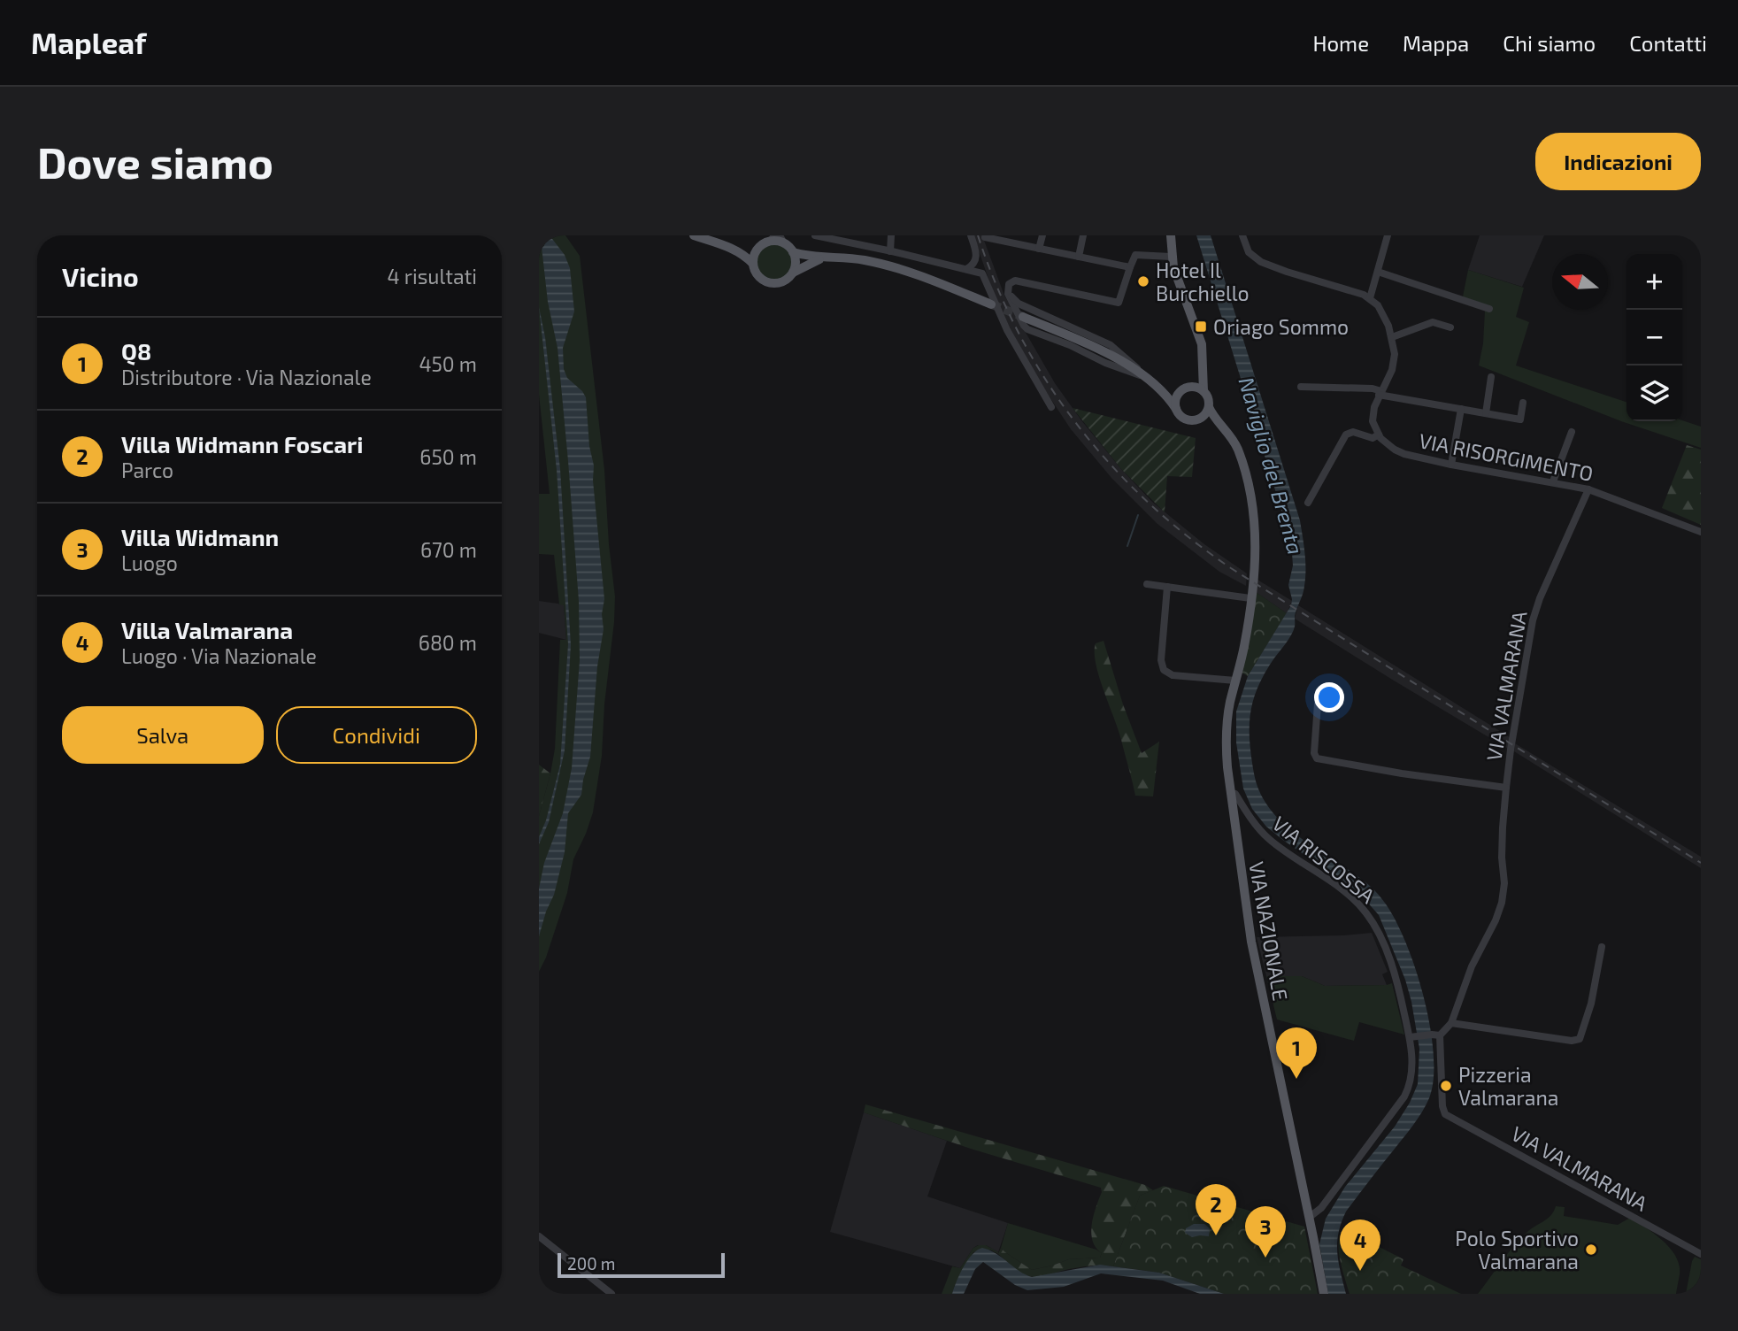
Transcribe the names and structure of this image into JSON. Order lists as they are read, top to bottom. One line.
{"streets":{"main road":["VIA NAZIONALE"],"street":["VIA RISORGIMENTO","VIA VALMARANA","VIA RISCOSSA"]},"crossings":[["VIA RISORGIMENTO","VIA VALMARANA"],["VIA RISCOSSA","VIA NAZIONALE"]],"water":["Naviglio del Brenta"],"places":{"other":["Hotel Il Burchiello","Pizzeria Valmarana","Polo Sportivo Valmarana"],"transit":["Oriago Sommo"]},"scale_bar":"200 m","north":"left","page":{"header":"Mapleaf","nav":["Home","Mappa","Chi siamo","Contatti"],"buttons":["Indicazioni",["Salva","Condividi"]],"title":"Dove siamo","heading":["Vicino","4 risultati"],"map_buttons":["+","−"],"list":[{"mark":"1","name":"Q8","note":"Distributore · Via Nazionale","value":"450 m"},{"mark":"2","name":"Villa Widmann Foscari","note":"Parco","value":"650 m"},{"mark":"3","name":"Villa Widmann","note":"Luogo","value":"670 m"},{"mark":"4","name":"Villa Valmarana","note":"Luogo · Via Nazionale","value":"680 m"}],"pins":["1","2","3","4"],"scale":"200 m"}}
